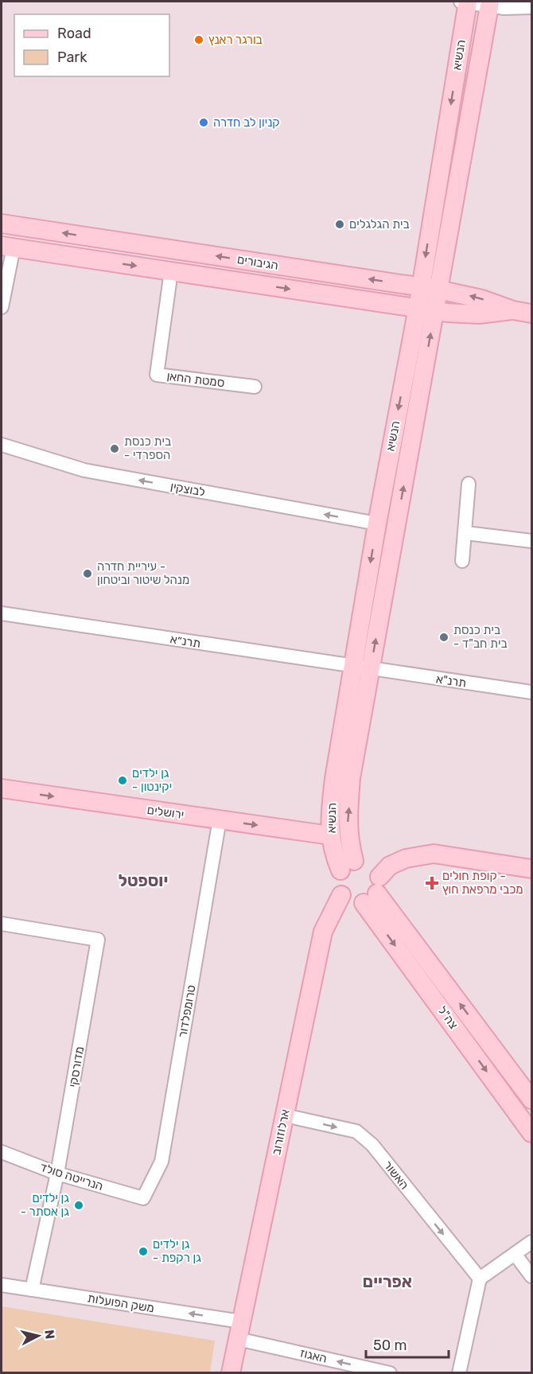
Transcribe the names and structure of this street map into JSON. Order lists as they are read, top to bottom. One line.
{"streets":{"main road":["הנשיא","הגיבורים","ירושלים","צה\"ל","ארלוזורוב"],"street":["סמטת החאן","לבוצקין","תרנ״א","תרנ\"א","טרומפלדור","מדורסקי","האשור","הנרייטה סולד","משק הפועלות","האגוז"]},"crossings":[["הנשיא","הגיבורים"],["הנשיא","לבוצקין"],["הנשיא","תרנ״א"],["הנשיא","תרנ\"א"],["הנשיא","ירושלים"],["הנשיא","צה\"ל"],["הנשיא","ארלוזורוב"],["הגיבורים","סמטת החאן"],["תרנ״א","תרנ\"א"],["ירושלים","טרומפלדור"],["טרומפלדור","הנרייטה סולד"],["צה\"ל","ארלוזורוב"],["מדורסקי","הנרייטה סולד"],["מדורסקי","משק הפועלות"],["ארלוזורוב","האשור"],["ארלוזורוב","משק הפועלות"],["ארלוזורוב","האגוז"],["משק הפועלות","האגוז"]],"one_way":["לבוצקין","ירושלים","האשור","משק הפועלות","האגוז"],"districts":["יוספטל","אפריים"],"places":{"other":["בורגר ראנץ","קניון לב חדרה","בית הגלגלים","בית כנסת - הספרדי","עיריית חדרה - מנהל שיטור וביטחון","בית כנסת - בית חב\"ד","גן ילדים - יקינטון","גן ילדים - גן אסתר","גן ילדים - גן רקפת"],"health":["קופת חולים - מכבי מרפאת חוץ"]},"legend":["Road","Park"],"scale_bar":"50 m","north":"right"}
